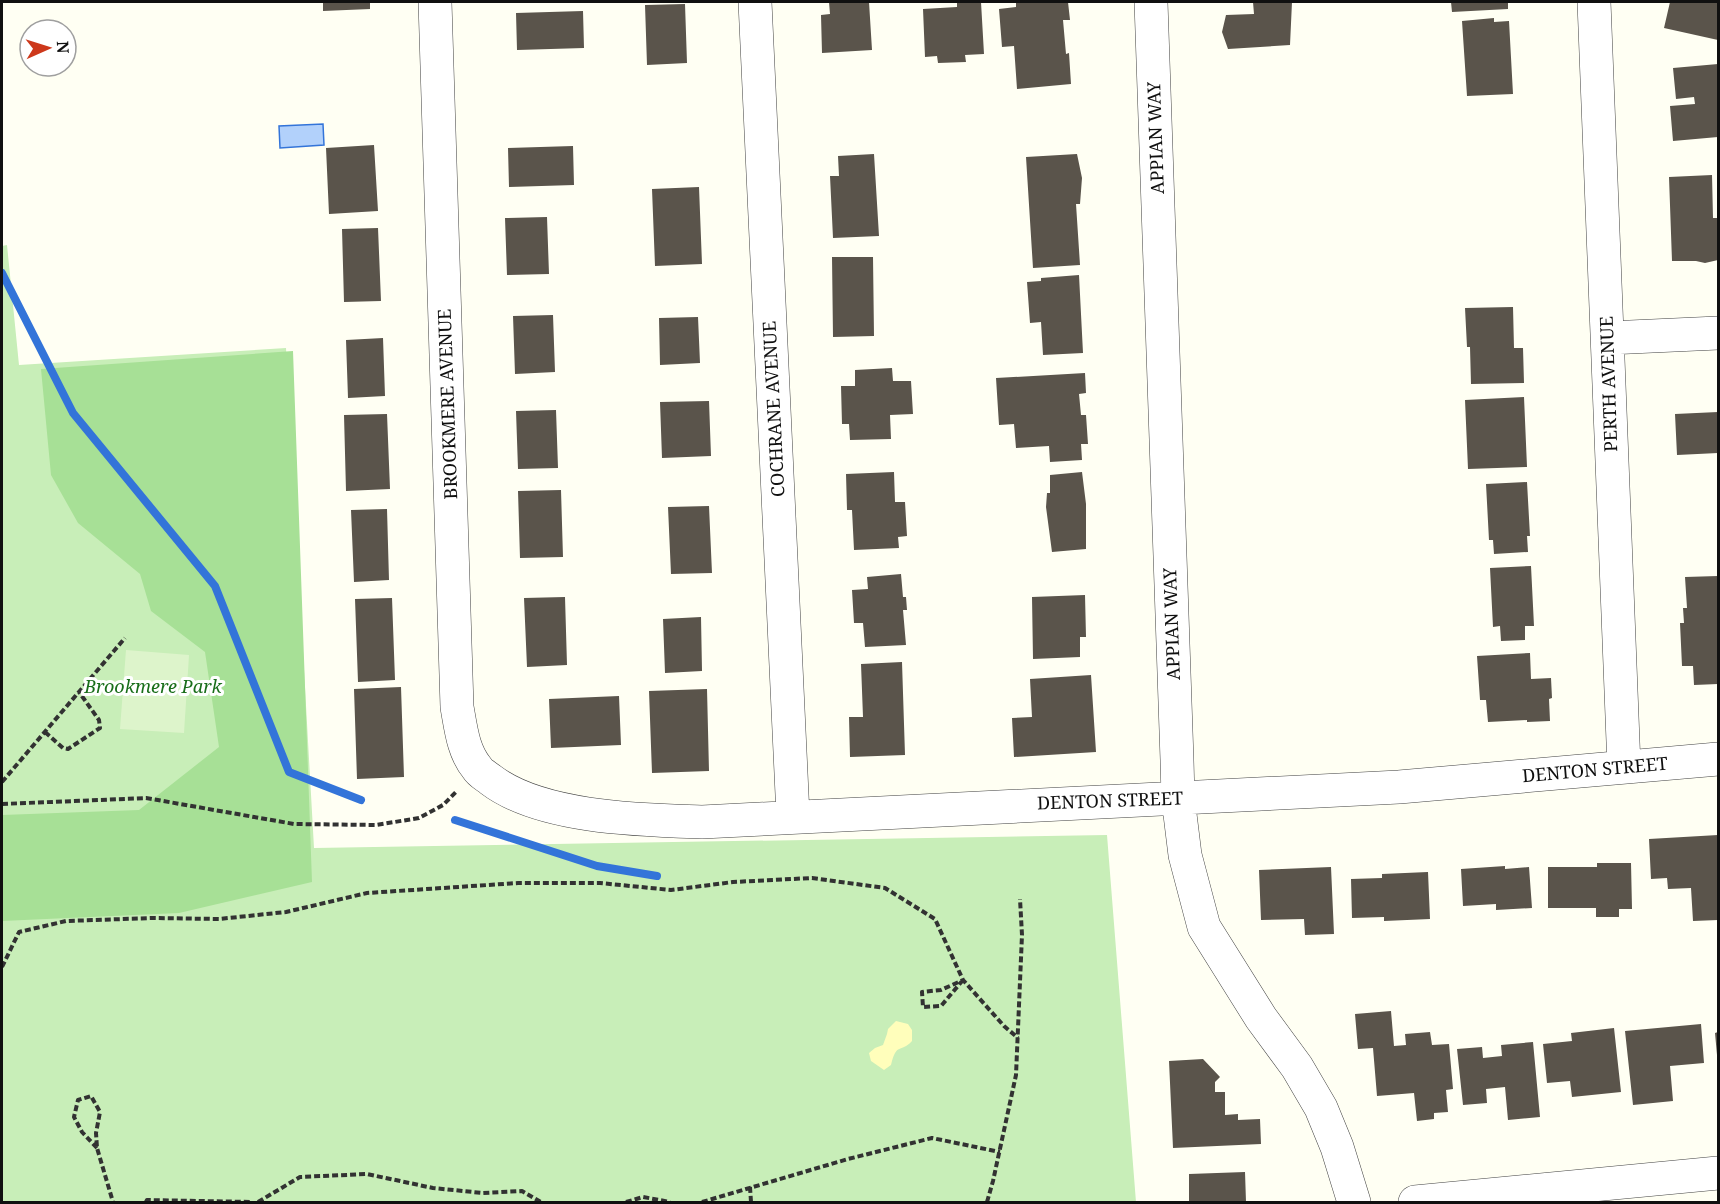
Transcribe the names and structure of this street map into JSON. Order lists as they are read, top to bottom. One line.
{"streets":{"street":["APPIAN WAY","PERTH AVENUE","BROOKMERE AVENUE","COCHRANE AVENUE","DENTON STREET"]},"crossings":[["APPIAN WAY","DENTON STREET"],["PERTH AVENUE","DENTON STREET"],["BROOKMERE AVENUE","DENTON STREET"],["COCHRANE AVENUE","DENTON STREET"]],"parks":["Brookmere Park"],"north":"right"}
